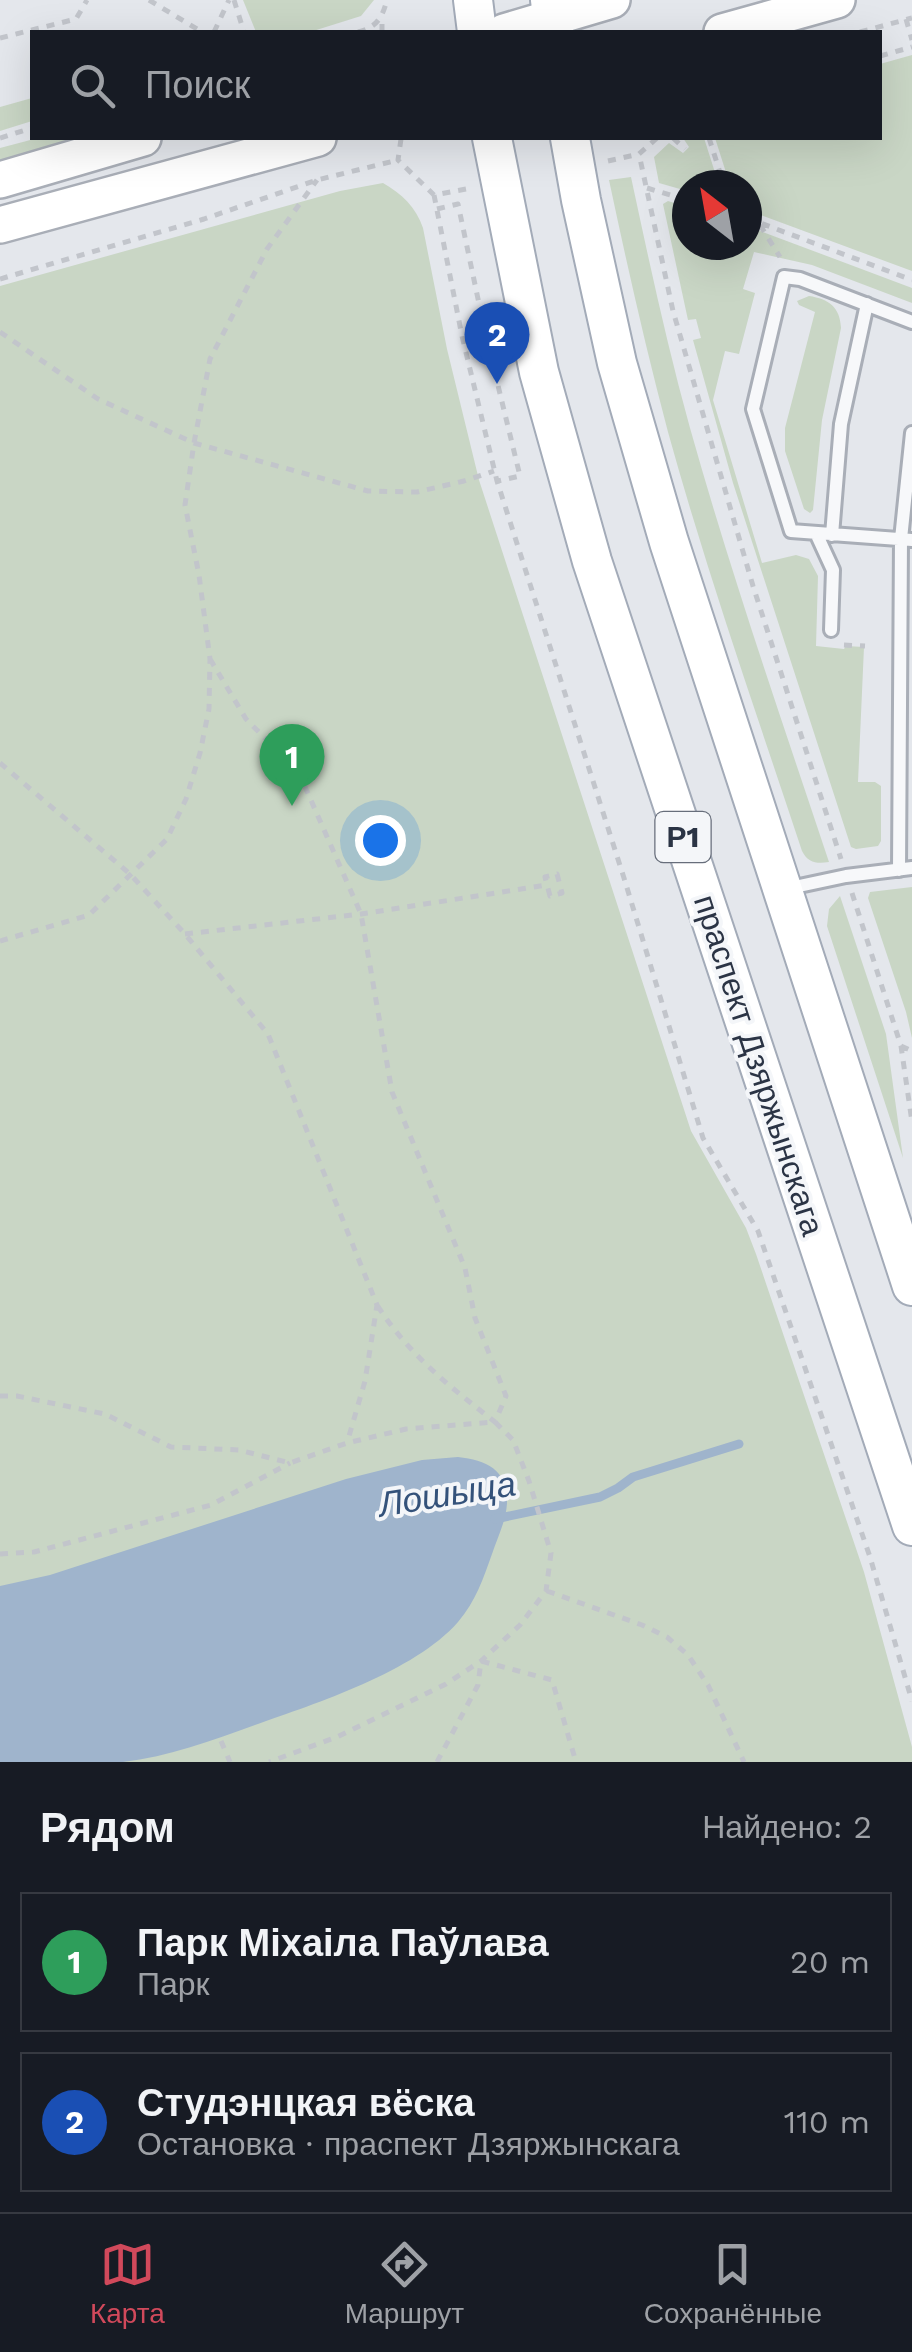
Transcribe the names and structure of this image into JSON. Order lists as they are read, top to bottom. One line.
{"streets":{"main road":["Р1","праспект Дзяржынскага"]},"water":["Лошыца"],"north":"top left","page":{"search":"Поиск","pins":["2","1"],"heading":["Рядом","Найдено: 2"],"list":[{"mark":"1","name":"Парк Міхаіла Паўлава","note":"Парк","value":"20 m"},{"mark":"2","name":"Студэнцкая вёска","note":"Остановка · праспект Дзяржынскага","value":"110 m"}],"nav":["Карта","Маршрут","Сохранённые"]}}
